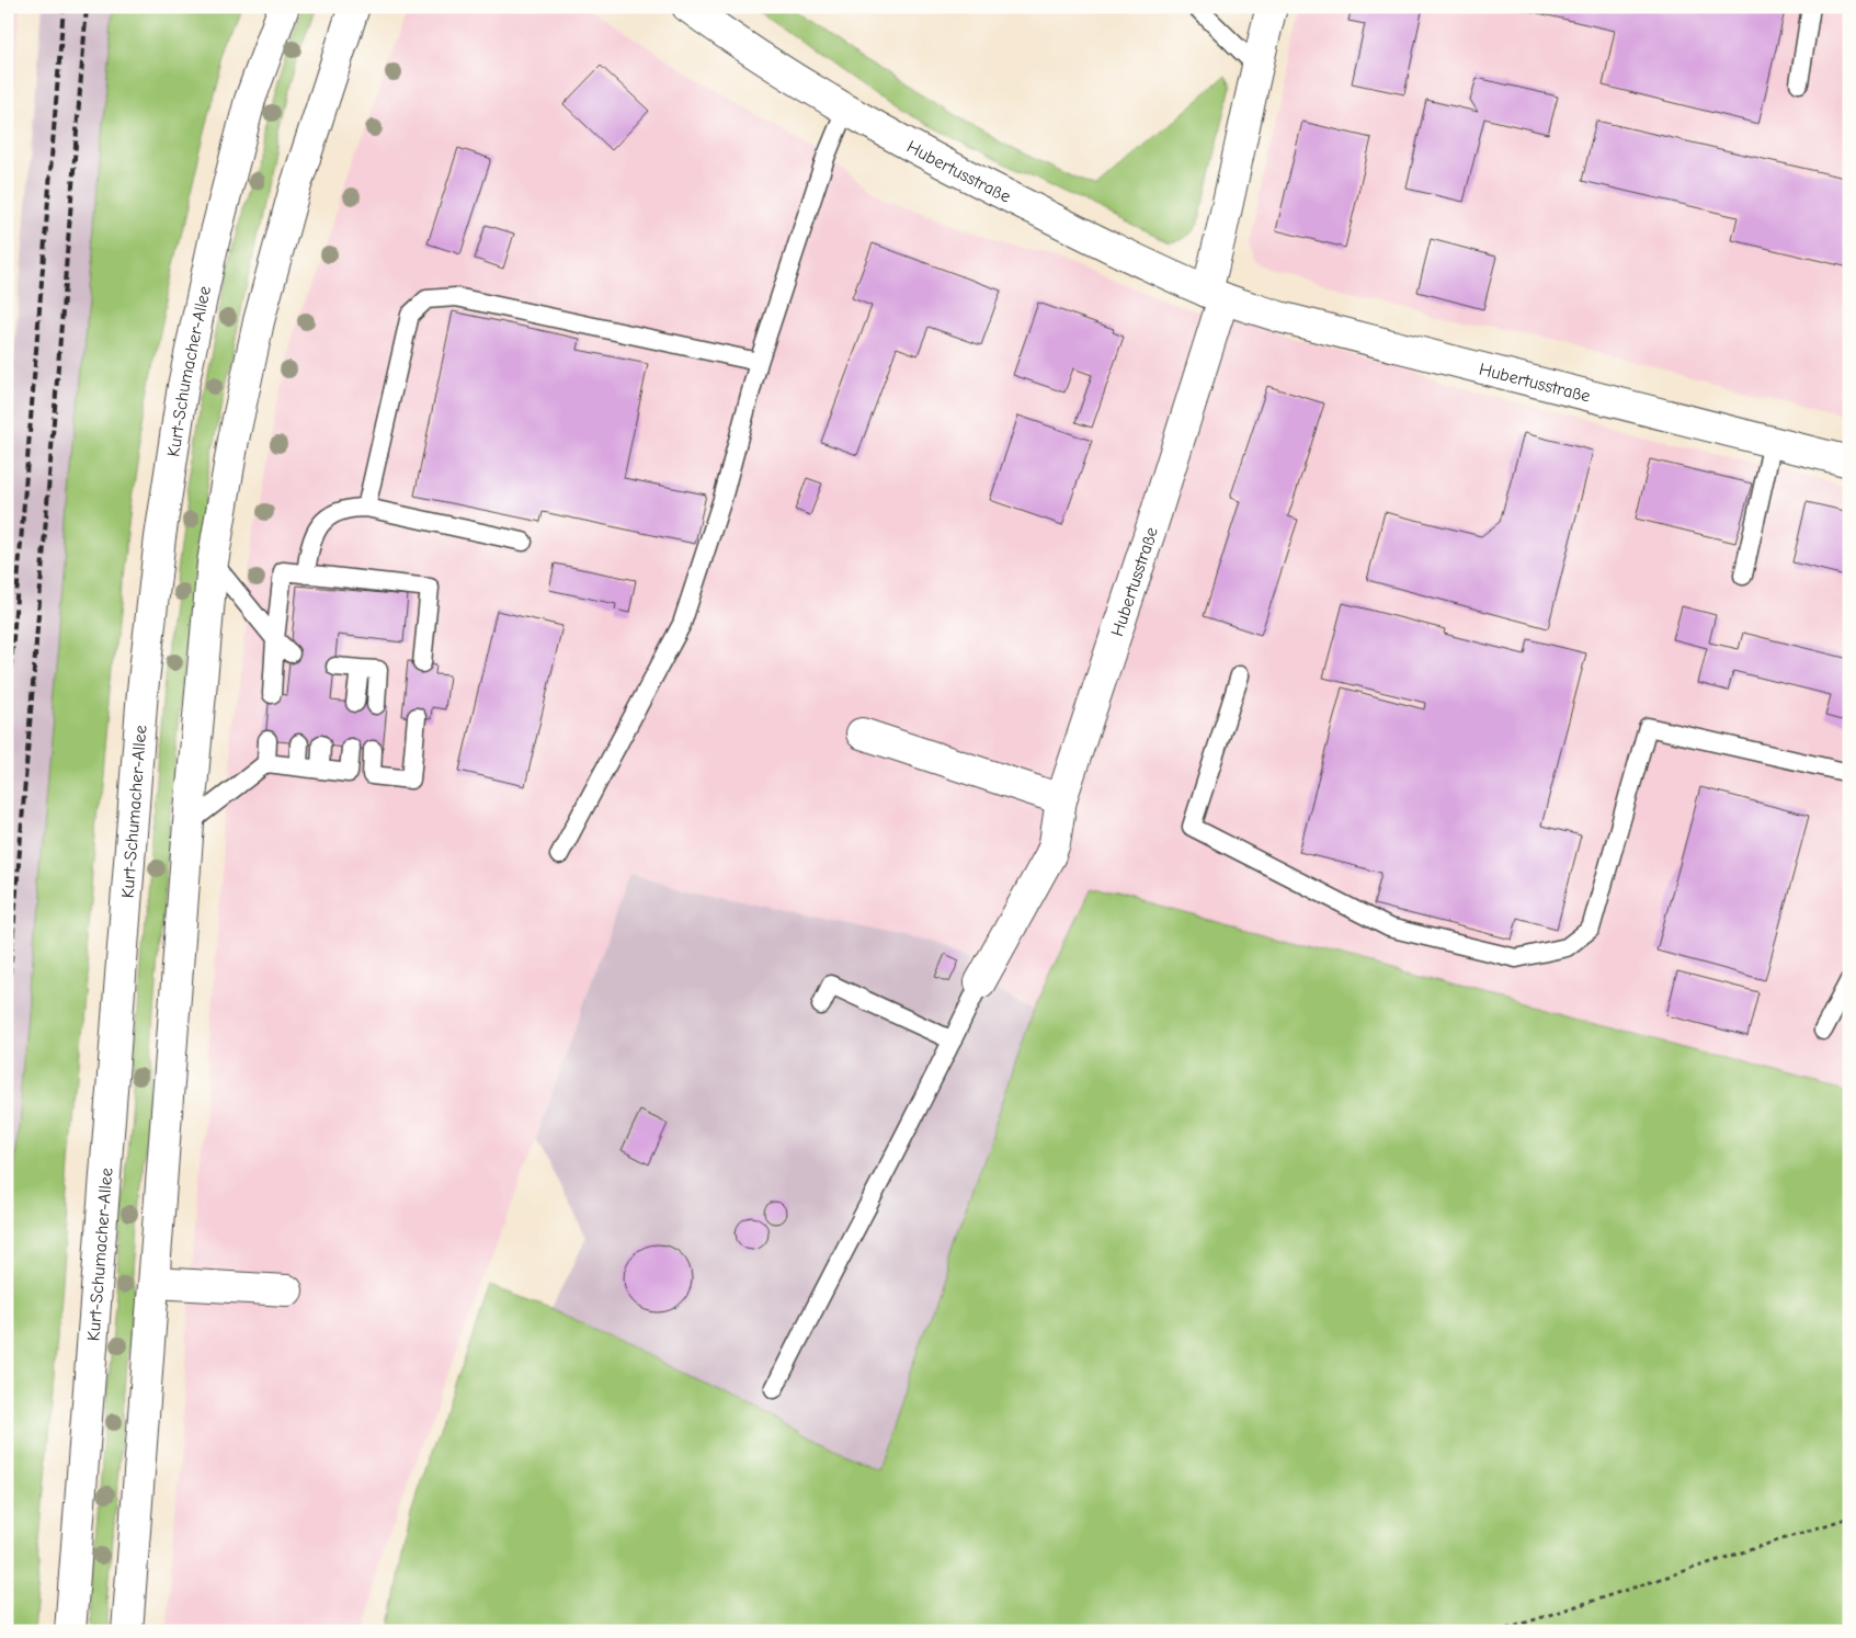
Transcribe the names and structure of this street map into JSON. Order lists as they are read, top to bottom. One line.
{"streets":{"main road":["Hubertusstraße","Kurt-Schumacher-Allee"]}}
